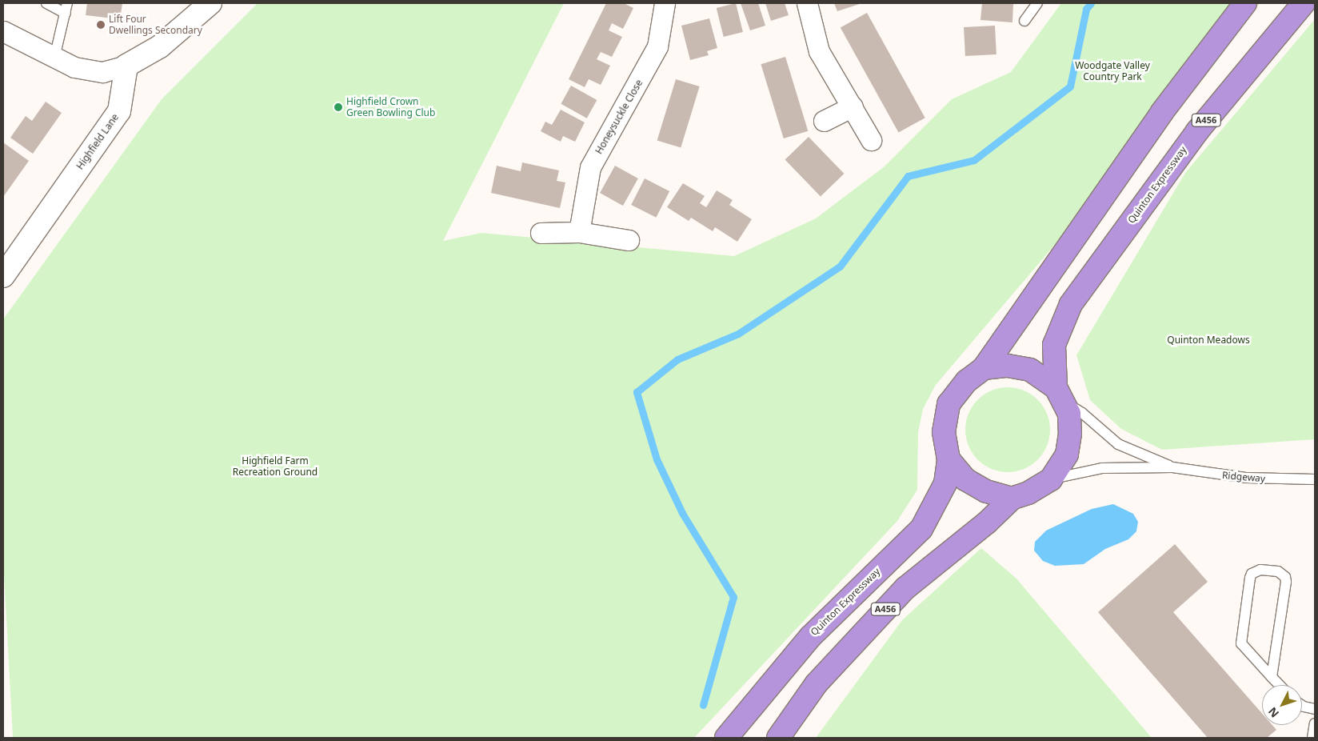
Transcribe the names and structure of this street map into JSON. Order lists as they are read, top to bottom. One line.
{"streets":{"highway":["A456","Quinton Expressway"],"street":["Honeysuckle Close","Highfield Lane"],"lane":["Ridgeway"]},"crossings":[["A456","Quinton Expressway"]],"parks":["Woodgate Valley Country Park","Quinton Meadows","Highfield Farm Recreation Ground"],"places":["Lift Four Dwellings Secondary","Highfield Crown Green Bowling Club"],"north":"bottom left"}
